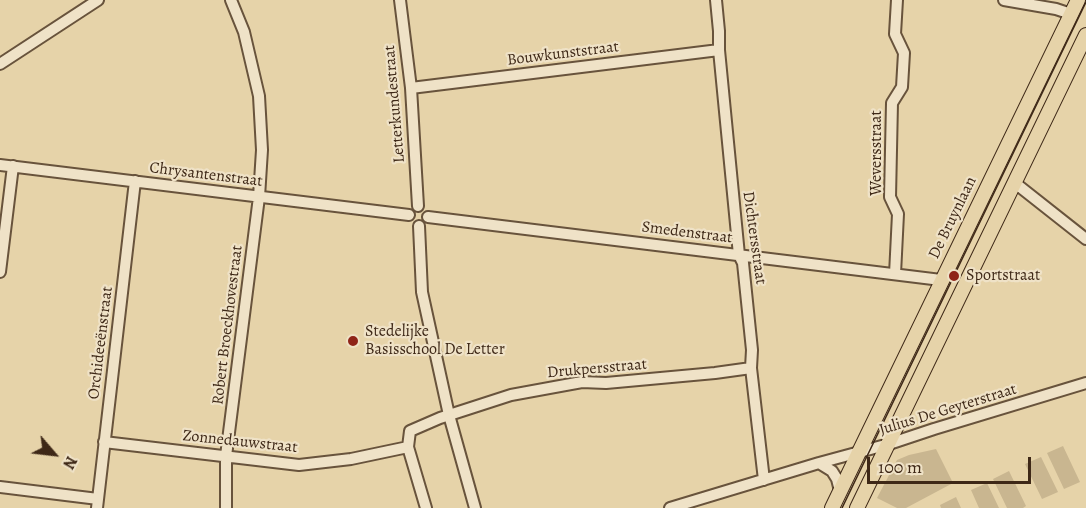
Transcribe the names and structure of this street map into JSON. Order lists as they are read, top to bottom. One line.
{"streets":{"main road":["De Bruynlaan"],"street":["Bouwkunststraat","Letterkundestraat","Weversstraat","Chrysantenstraat","Smedenstraat","Dichtersstraat","Robert Broeckhovestraat","Orchideeënstraat","Drukpersstraat","Julius De Geyterstraat","Zonnedauwstraat"]},"crossings":[["Bouwkunststraat","Letterkundestraat"],["Bouwkunststraat","Dichtersstraat"],["Letterkundestraat","Chrysantenstraat"],["Letterkundestraat","Smedenstraat"],["Weversstraat","Smedenstraat"],["Chrysantenstraat","Smedenstraat"],["Chrysantenstraat","Robert Broeckhovestraat"],["Chrysantenstraat","Orchideeënstraat"],["De Bruynlaan","Smedenstraat"],["De Bruynlaan","Julius De Geyterstraat"],["Smedenstraat","Dichtersstraat"],["Dichtersstraat","Drukpersstraat"],["Dichtersstraat","Julius De Geyterstraat"],["Robert Broeckhovestraat","Zonnedauwstraat"],["Orchideeënstraat","Zonnedauwstraat"]],"places":["Sportstraat","Stedelijke Basisschool De Letter"],"scale_bar":"100 m","north":"bottom right"}
